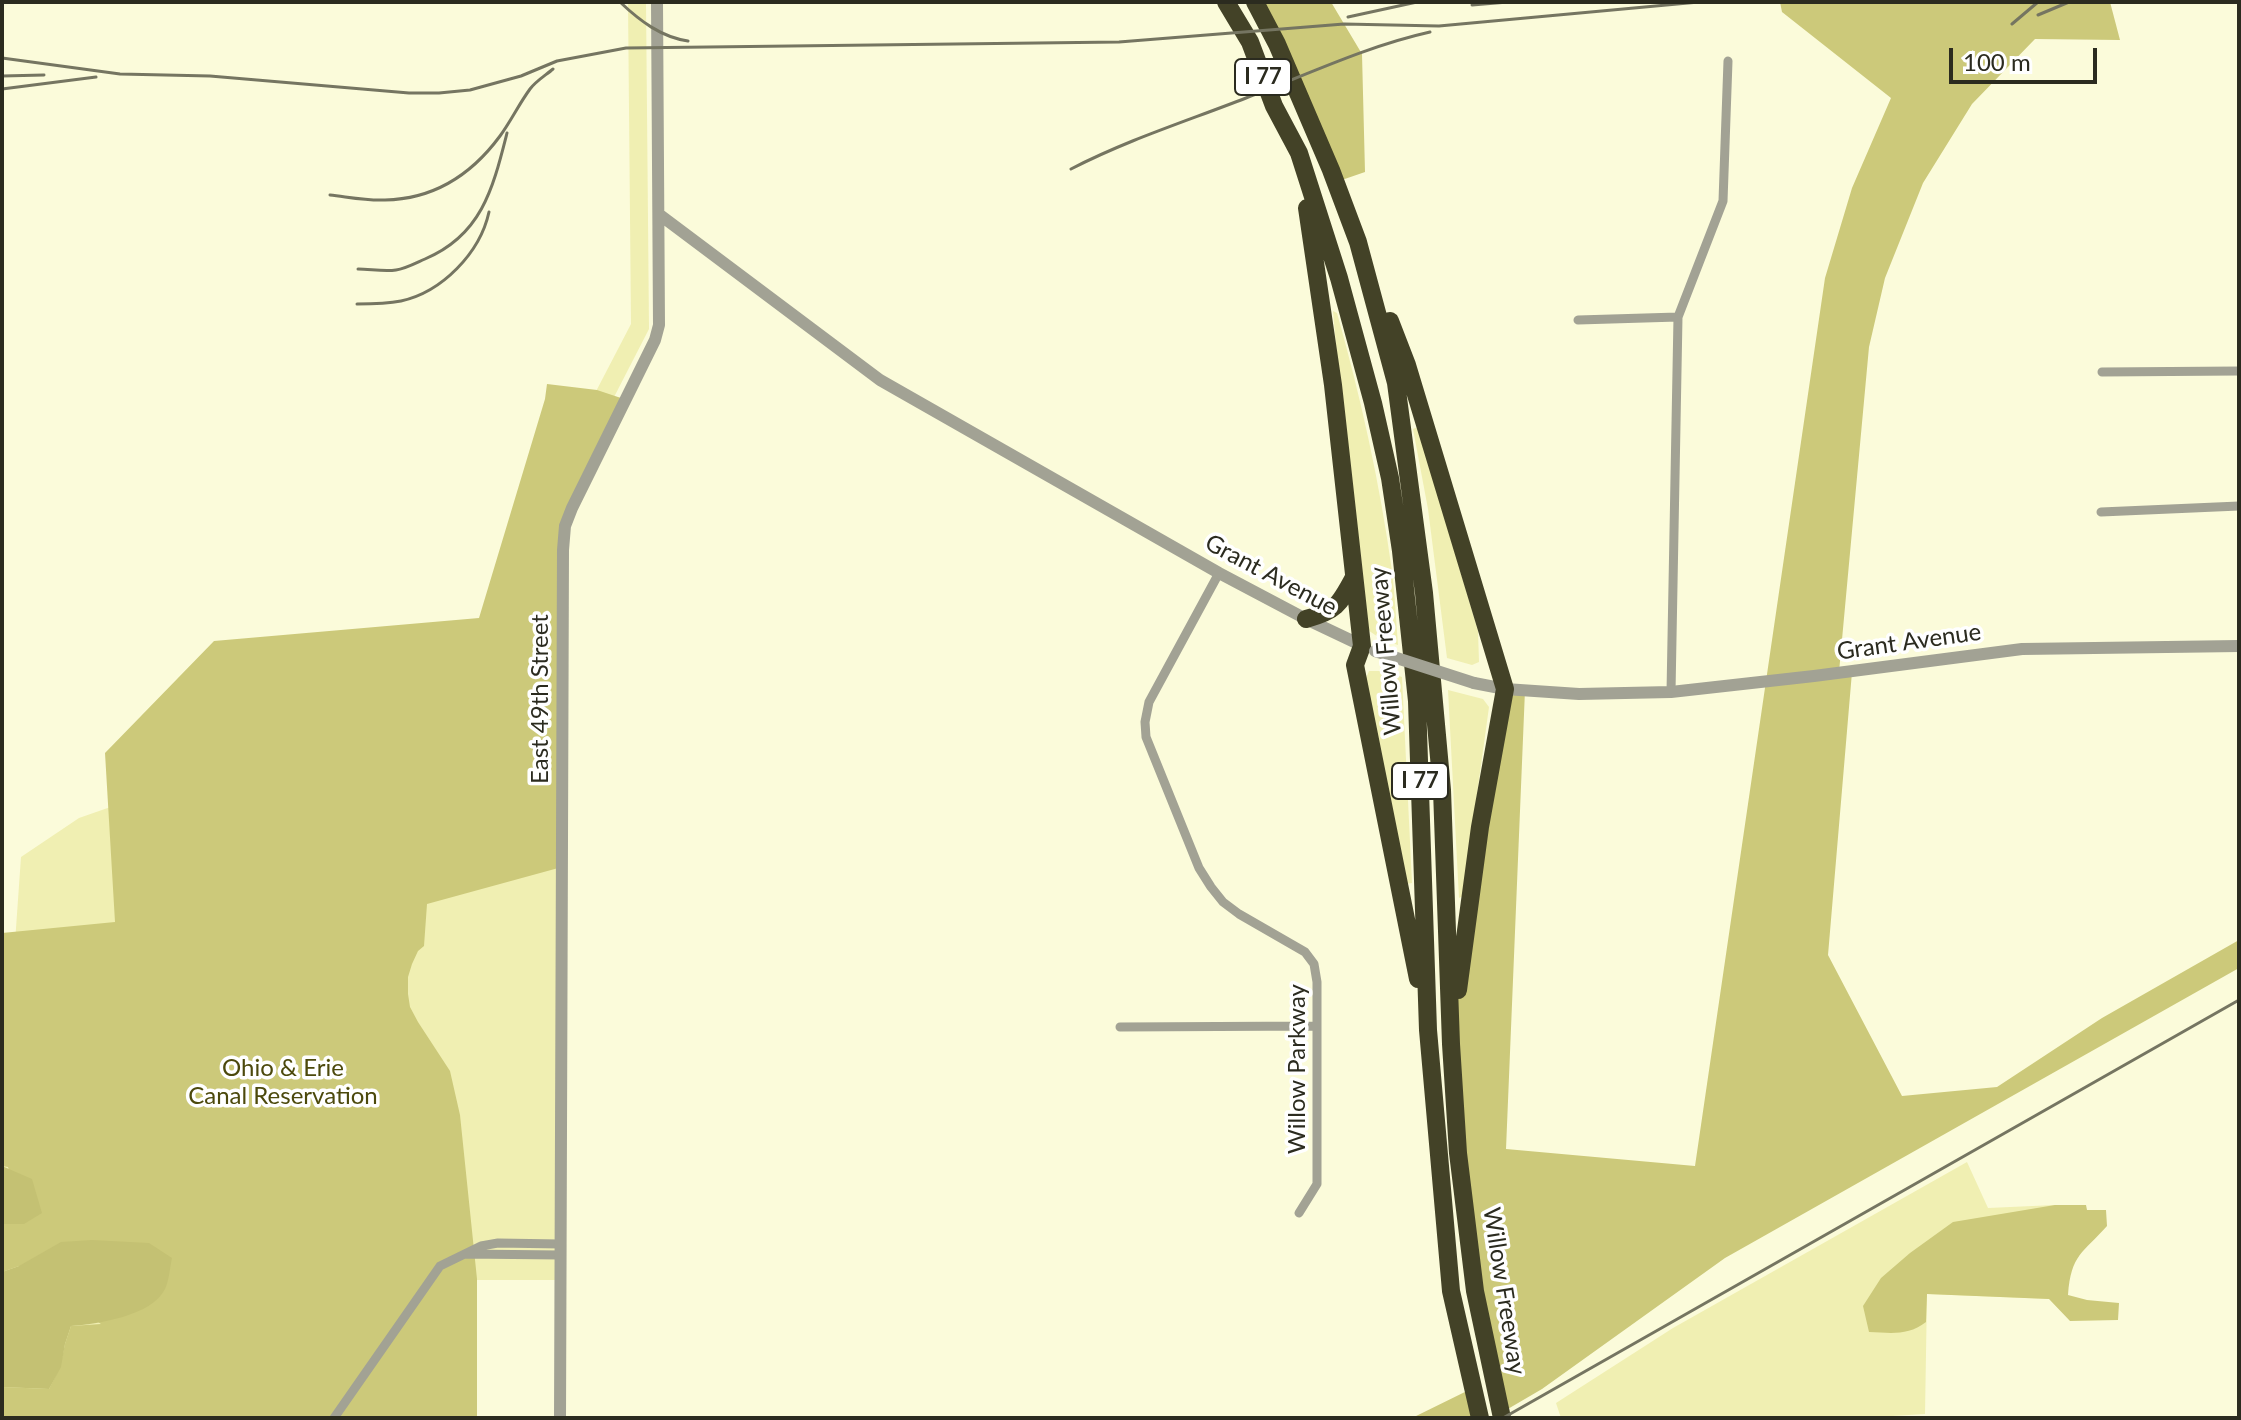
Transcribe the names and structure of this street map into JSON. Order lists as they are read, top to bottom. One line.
{"streets":{"highway":["I 77","Willow Freeway"],"street":["Grant Avenue","East 49th Street","Willow Parkway"]},"crossings":[["Grant Avenue","East 49th Street"],["Grant Avenue","Willow Parkway"]],"parks":["Ohio & Erie Canal Reservation"],"scale_bar":"100 m"}
